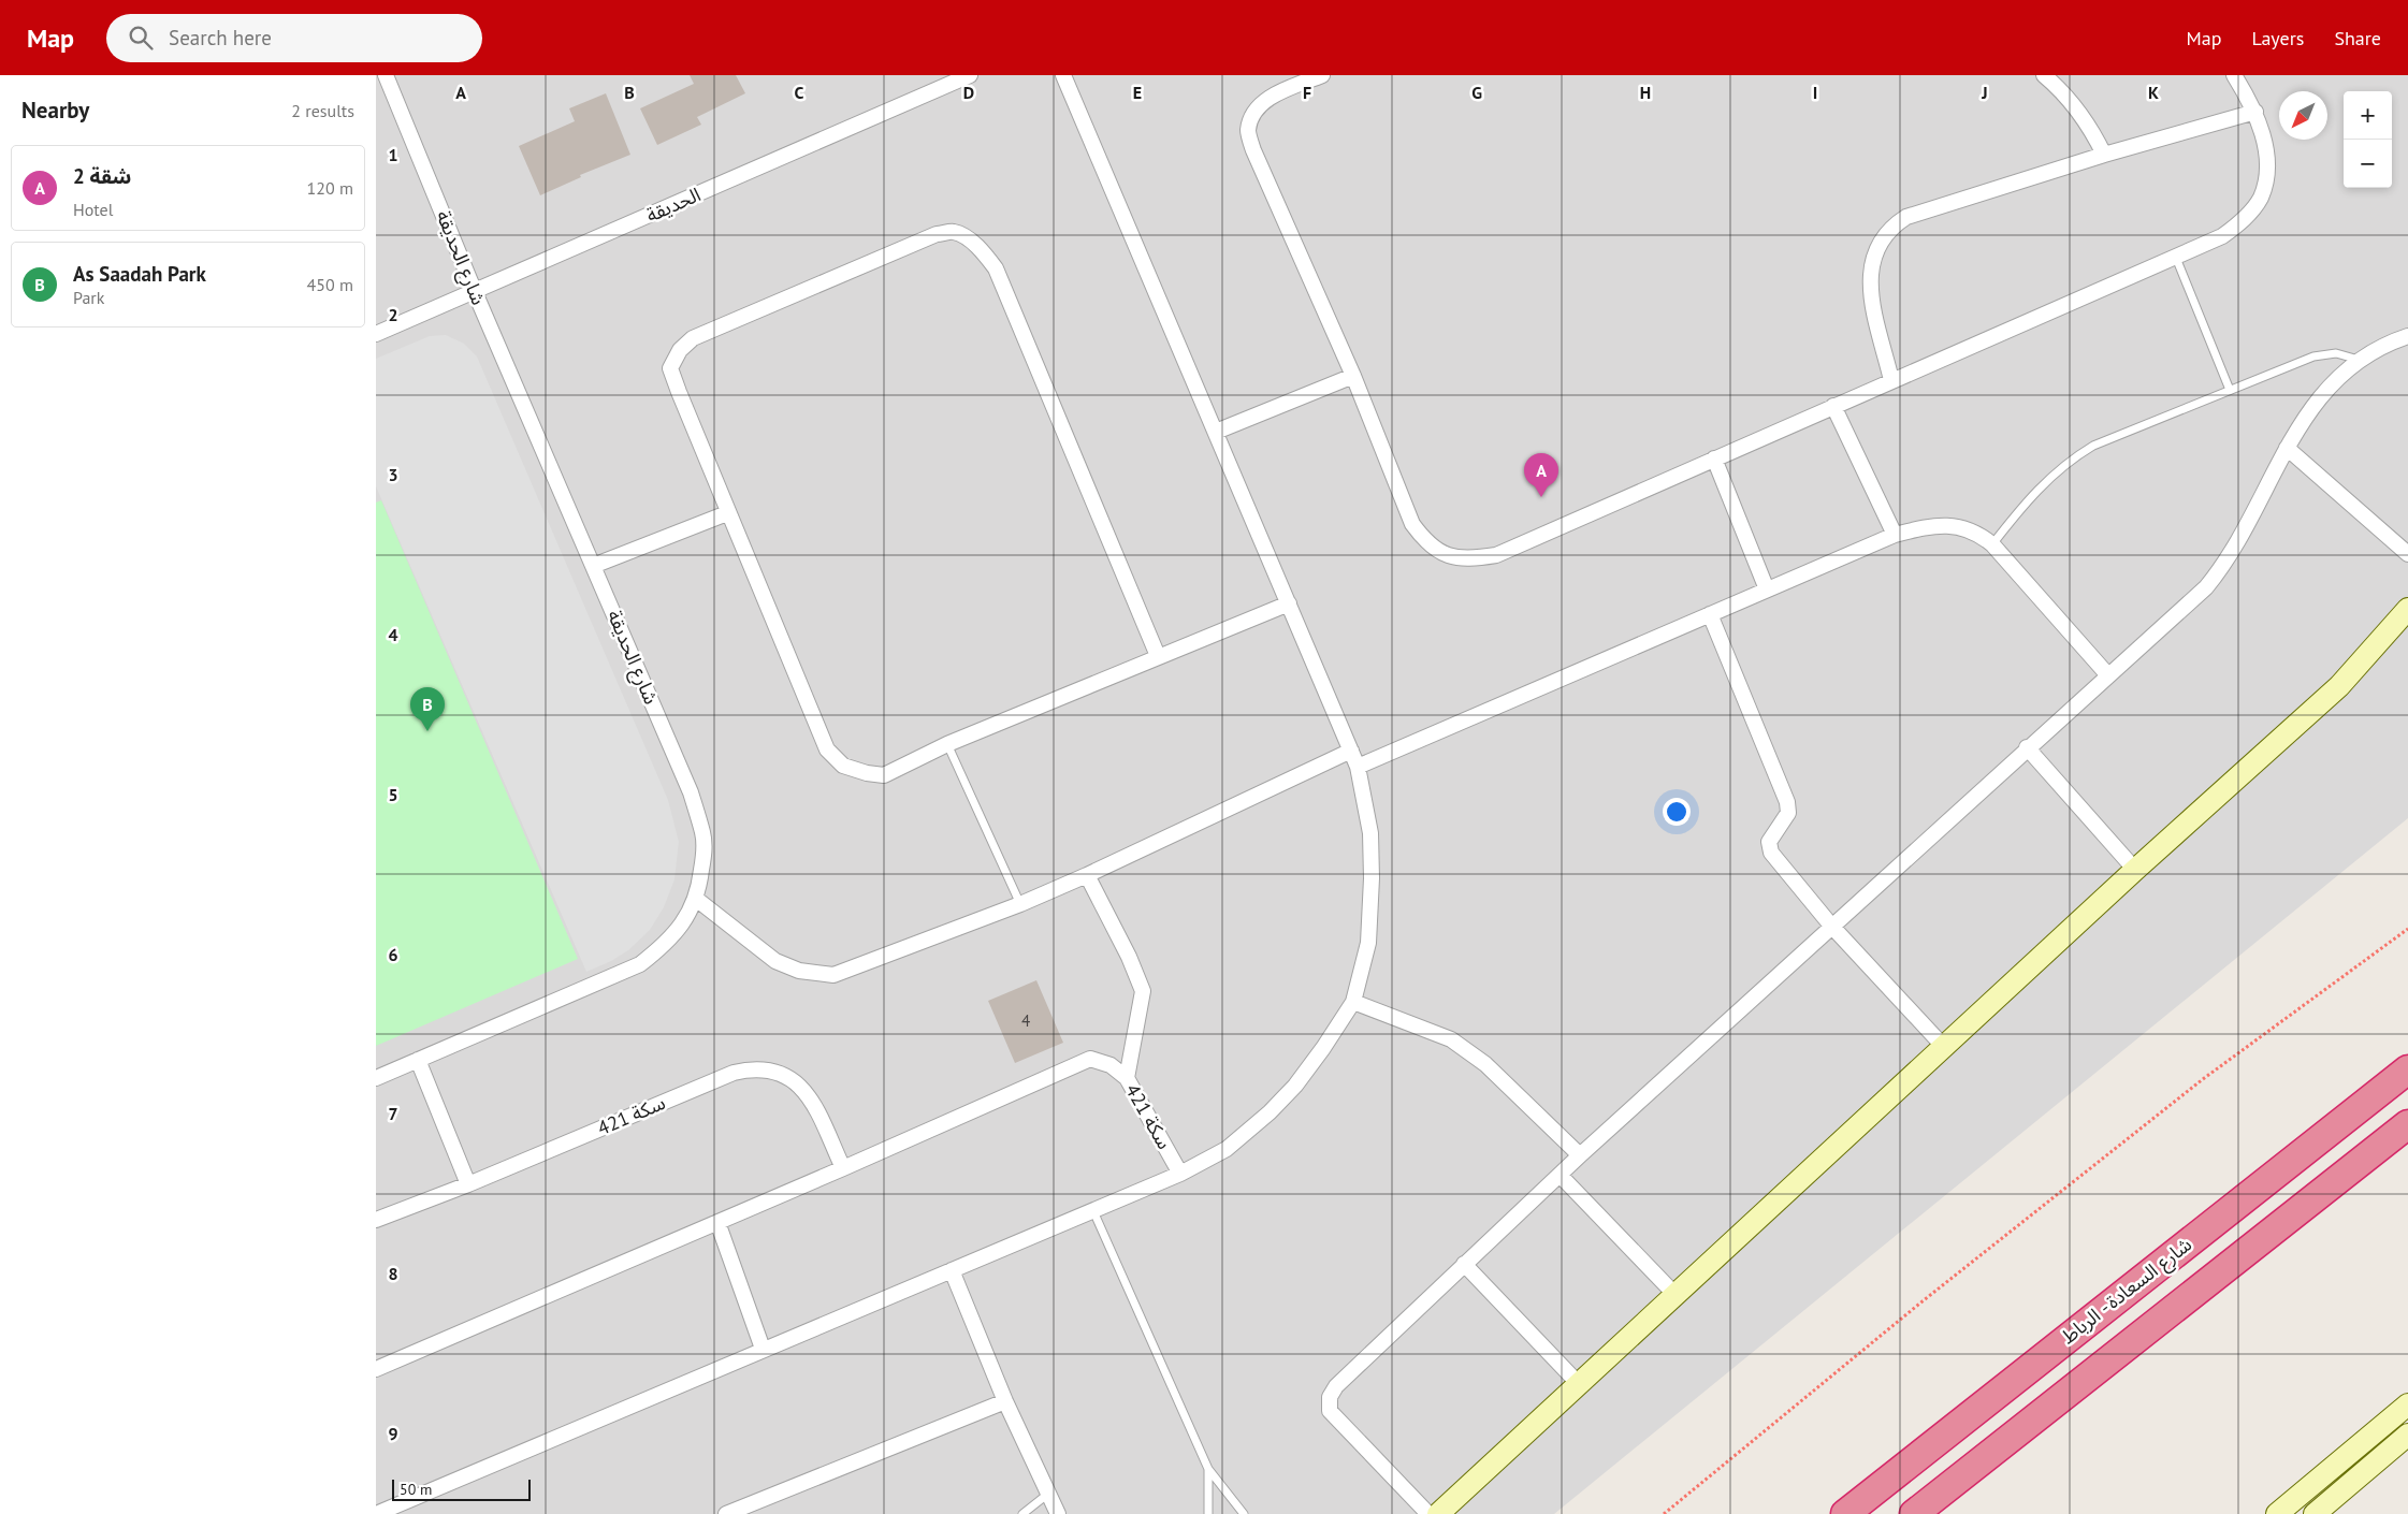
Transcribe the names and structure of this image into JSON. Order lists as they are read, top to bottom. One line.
{"streets":{"highway":["شارع السعادة - الرباط"],"street":["الحديقة","شارع الحديقة","سكة 421"]},"crossings":[["الحديقة","شارع الحديقة"]],"house_numbers":["4"],"scale_bar":"50 m","north":"bottom left","page":{"header":"Map","search":"Search here","nav":["Map","Layers","Share"],"heading":["Nearby","2 results"],"map_buttons":["+","−"],"list":[{"mark":"A","name":"شقة 2","note":"Hotel","value":"120 m"},{"mark":"B","name":"As Saadah Park","note":"Park","value":"450 m"}],"pins":["A","B"],"scale":"50 m"},"grid":{"columns":["A","B","C","D","E","F","G","H","I","J","K"],"rows":["1","2","3","4","5","6","7","8","9"]}}
